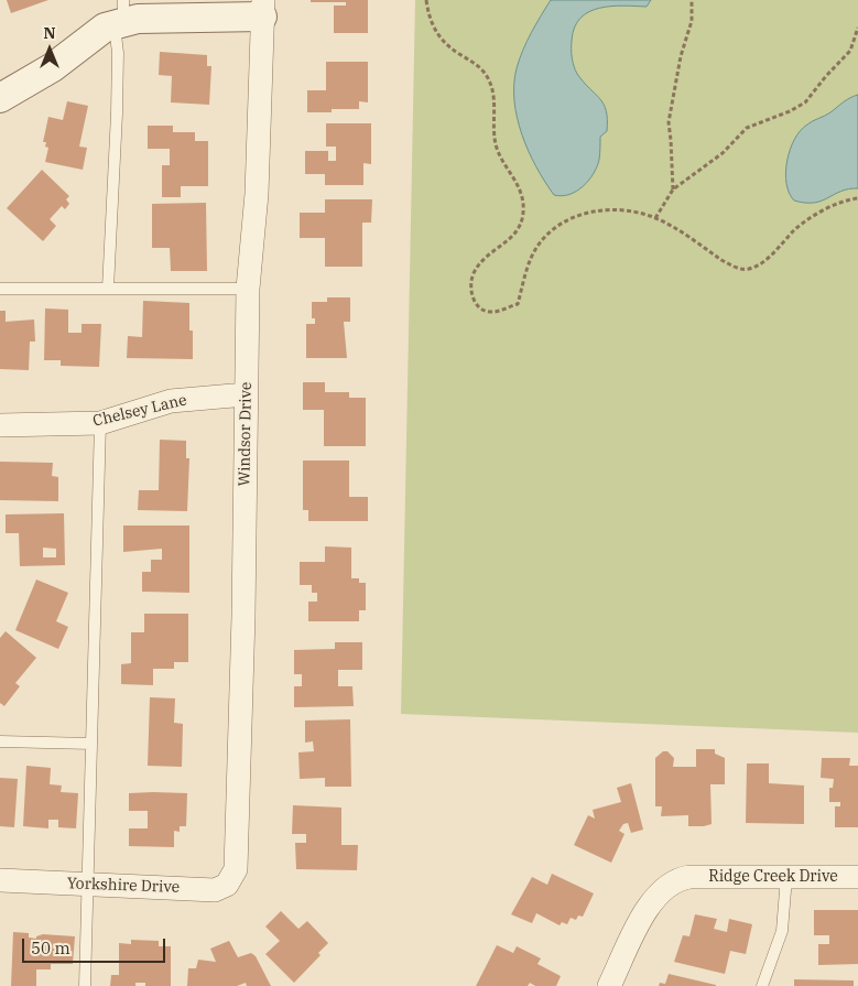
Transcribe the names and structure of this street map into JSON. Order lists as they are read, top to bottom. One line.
{"streets":{"street":["Chelsey Lane","Windsor Drive","Ridge Creek Drive","Yorkshire Drive"]},"crossings":[["Chelsey Lane","Windsor Drive"],["Windsor Drive","Yorkshire Drive"]],"scale_bar":"50 m","north":"top"}
